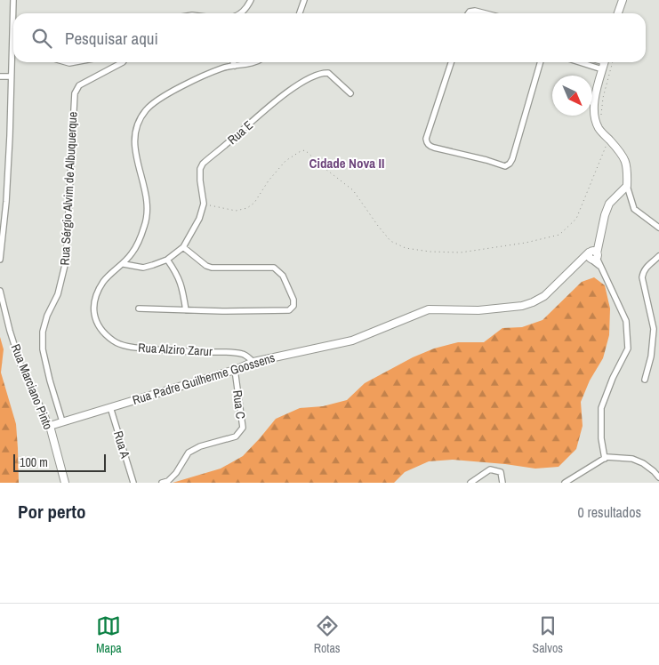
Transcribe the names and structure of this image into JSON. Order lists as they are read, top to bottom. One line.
{"streets":{"street":["Rua E","Rua Sérgio Alvim de Albuquerque","Rua Alziro Zarur","Rua Padre Guilherme Goossens","Rua Marciano Pinto","Rua C","Rua A"]},"crossings":[["Rua Sérgio Alvim de Albuquerque","Rua Padre Guilherme Goossens"],["Rua Alziro Zarur","Rua Padre Guilherme Goossens"],["Rua Padre Guilherme Goossens","Rua Marciano Pinto"],["Rua Padre Guilherme Goossens","Rua C"],["Rua Padre Guilherme Goossens","Rua A"]],"districts":["Cidade Nova II"],"scale_bar":"100 m","north":"bottom right","page":{"search":"Pesquisar aqui","scale":"100 m","heading":["Por perto","0 resultados"],"nav":["Mapa","Rotas","Salvos"]}}
